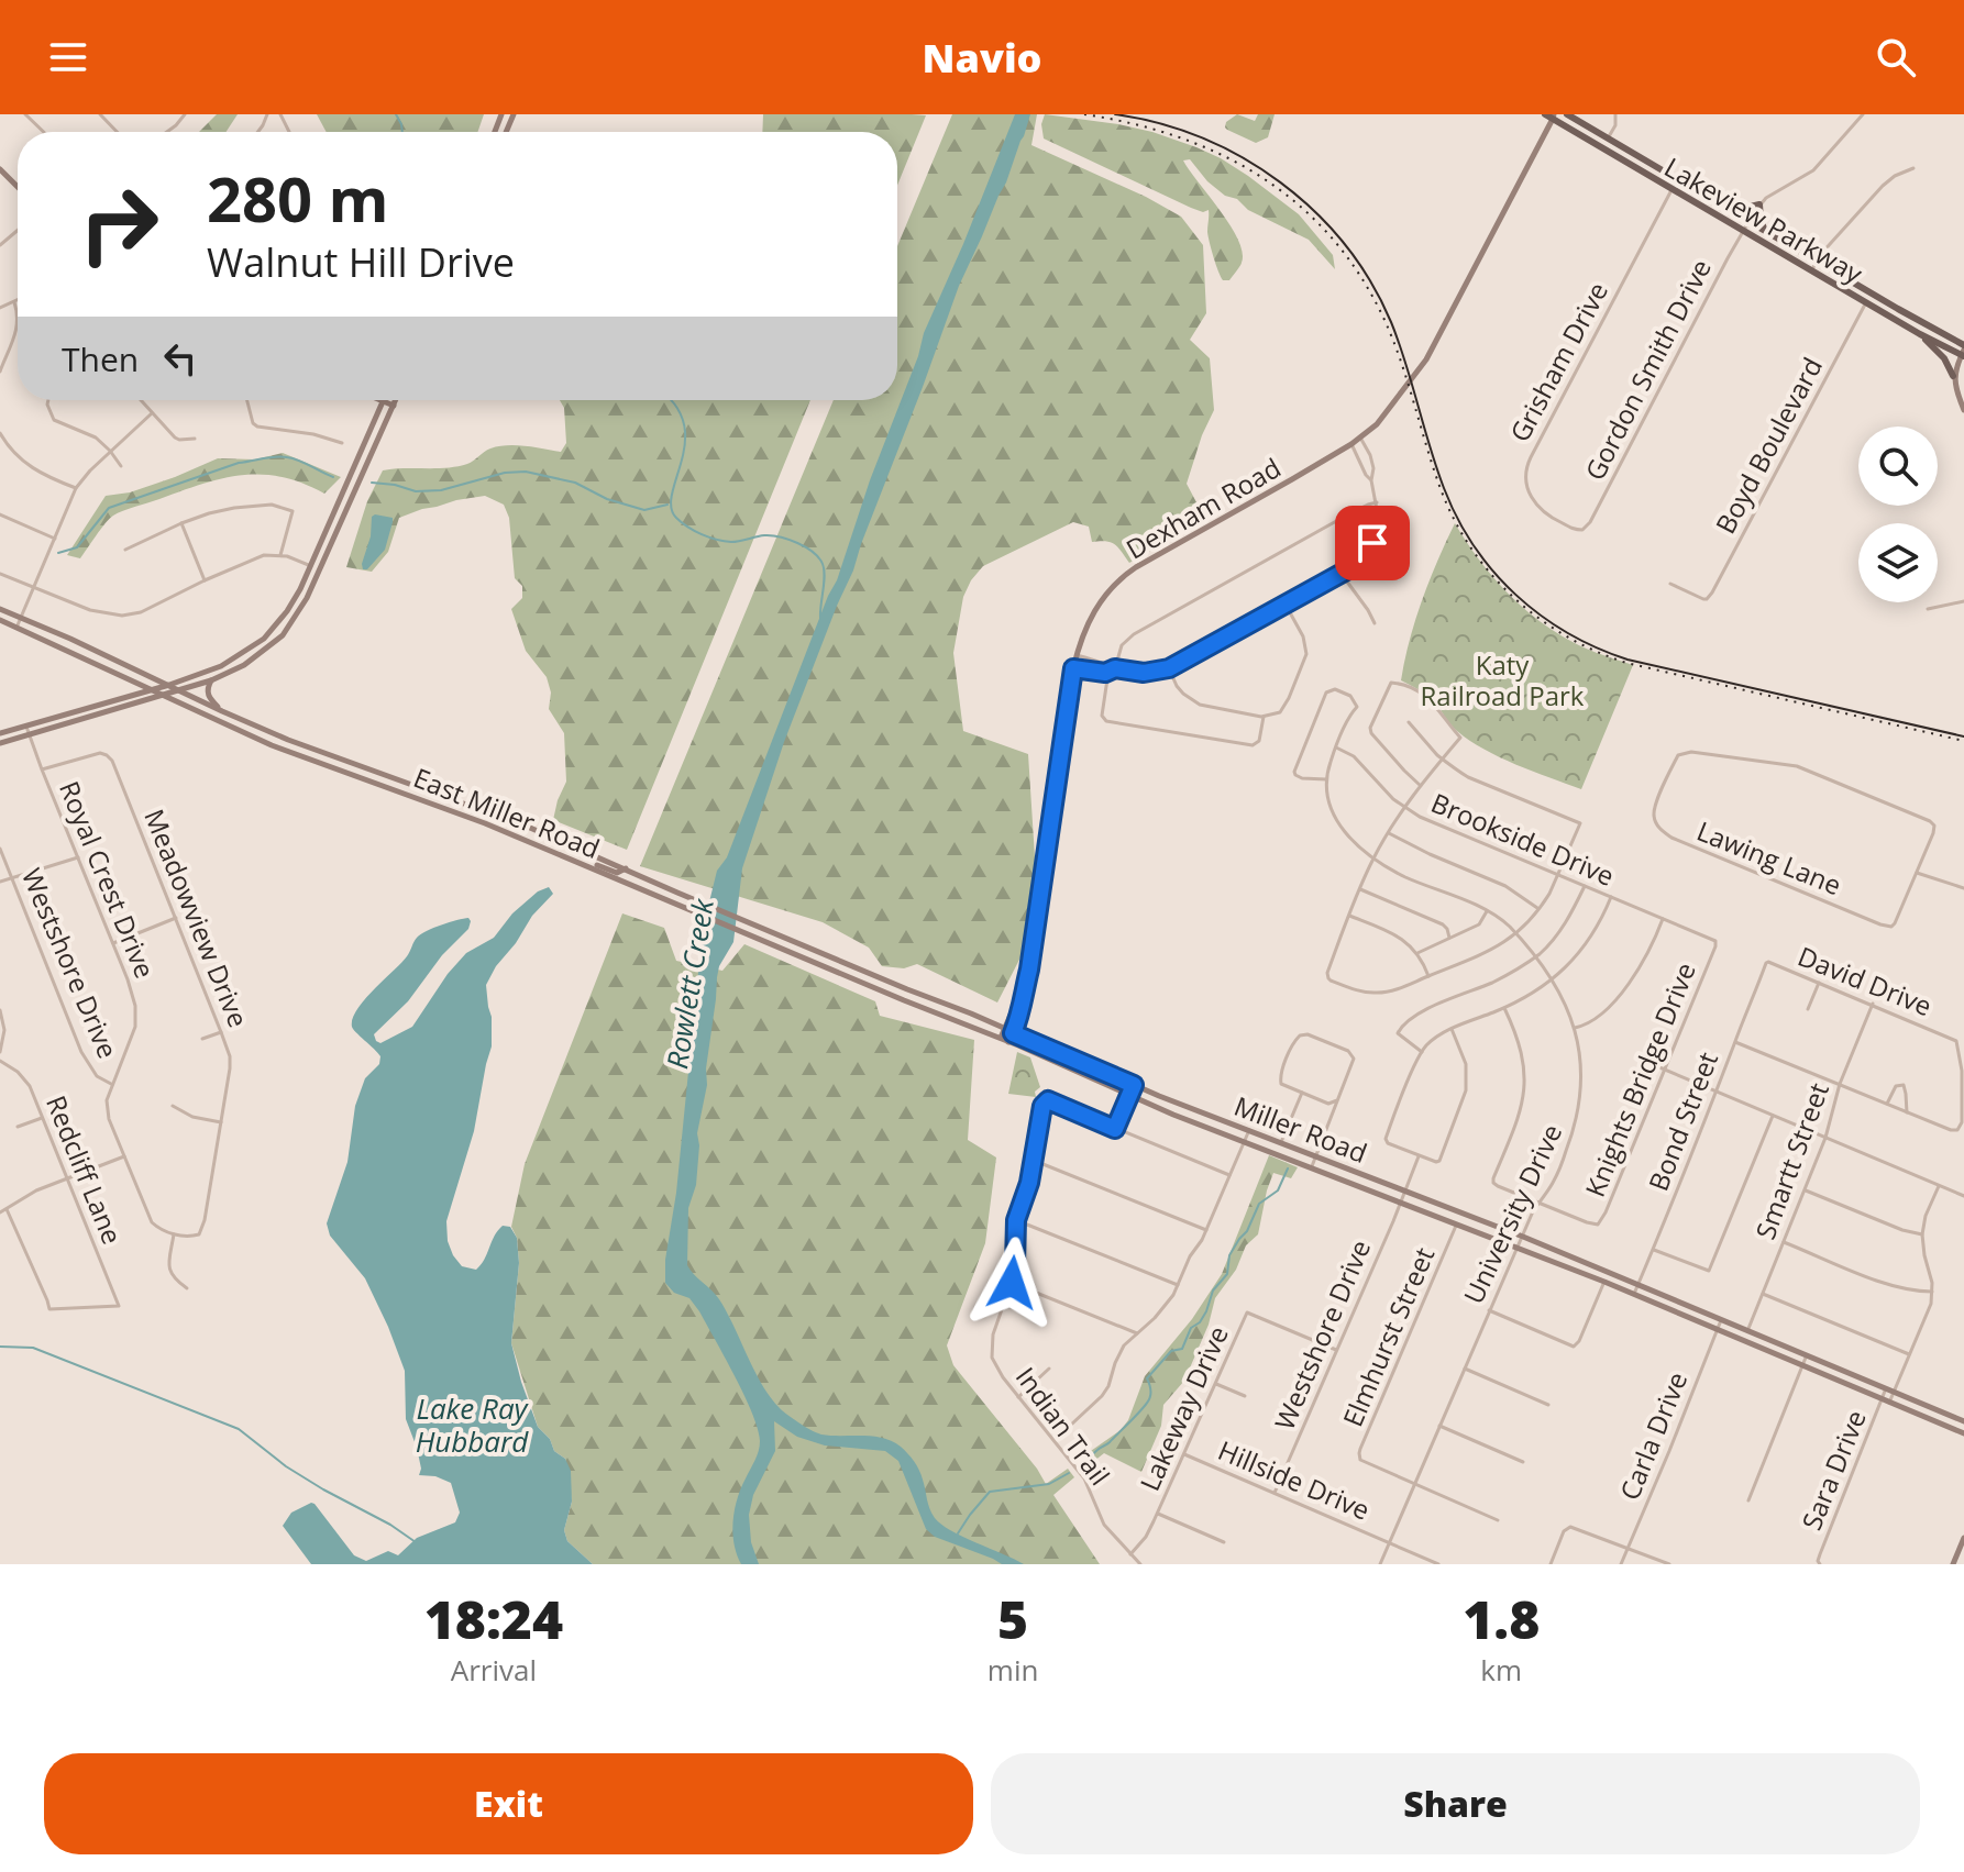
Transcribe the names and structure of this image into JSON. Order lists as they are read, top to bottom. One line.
{"streets":{"main road":["Lakeview Parkway","Dexham Road","East Miller Road","Miller Road"],"street":["Grisham Drive","Gordon Smith Drive","Boyd Boulevard","Brookside Drive","Lawing Lane","Royal Crest Drive","Meadowview Drive","Westshore Drive","David Drive","Knights Bridge Drive","Bond Street","Smartt Street","Redcliff Lane","University Drive","Elmhurst Street","Lakeway Drive","Indian Trail","Carla Drive","Sara Drive","Hillside Drive"]},"crossings":[["Lakeview Parkway","Grisham Drive"],["Lakeview Parkway","Gordon Smith Drive"],["Lakeview Parkway","Boyd Boulevard"],["Lakeview Parkway","Dexham Road"],["Grisham Drive","Gordon Smith Drive"],["Dexham Road","East Miller Road"],["Dexham Road","Miller Road"],["East Miller Road","Miller Road"],["Brookside Drive","Knights Bridge Drive"],["Royal Crest Drive","Meadowview Drive"],["Royal Crest Drive","Westshore Drive"],["Westshore Drive","Miller Road"],["Westshore Drive","Lakeway Drive"],["Westshore Drive","Hillside Drive"],["David Drive","Bond Street"],["David Drive","Smartt Street"],["Knights Bridge Drive","University Drive"],["Bond Street","Miller Road"],["Miller Road","Smartt Street"],["Miller Road","University Drive"],["Miller Road","Elmhurst Street"],["Miller Road","Carla Drive"],["Miller Road","Sara Drive"],["University Drive","Elmhurst Street"],["University Drive","Hillside Drive"],["Lakeway Drive","Indian Trail"],["Lakeway Drive","Hillside Drive"]],"water":["Rowlett Creek","Lake Ray Hubbard"],"parks":["Katy Railroad Park"],"page":{"header":"Navio","turn":["280 m","Walnut Hill Drive"],"then":"Then","eta":["18:24","Arrival","5","min","1.8","km"],"buttons":["Exit","Share"]}}
